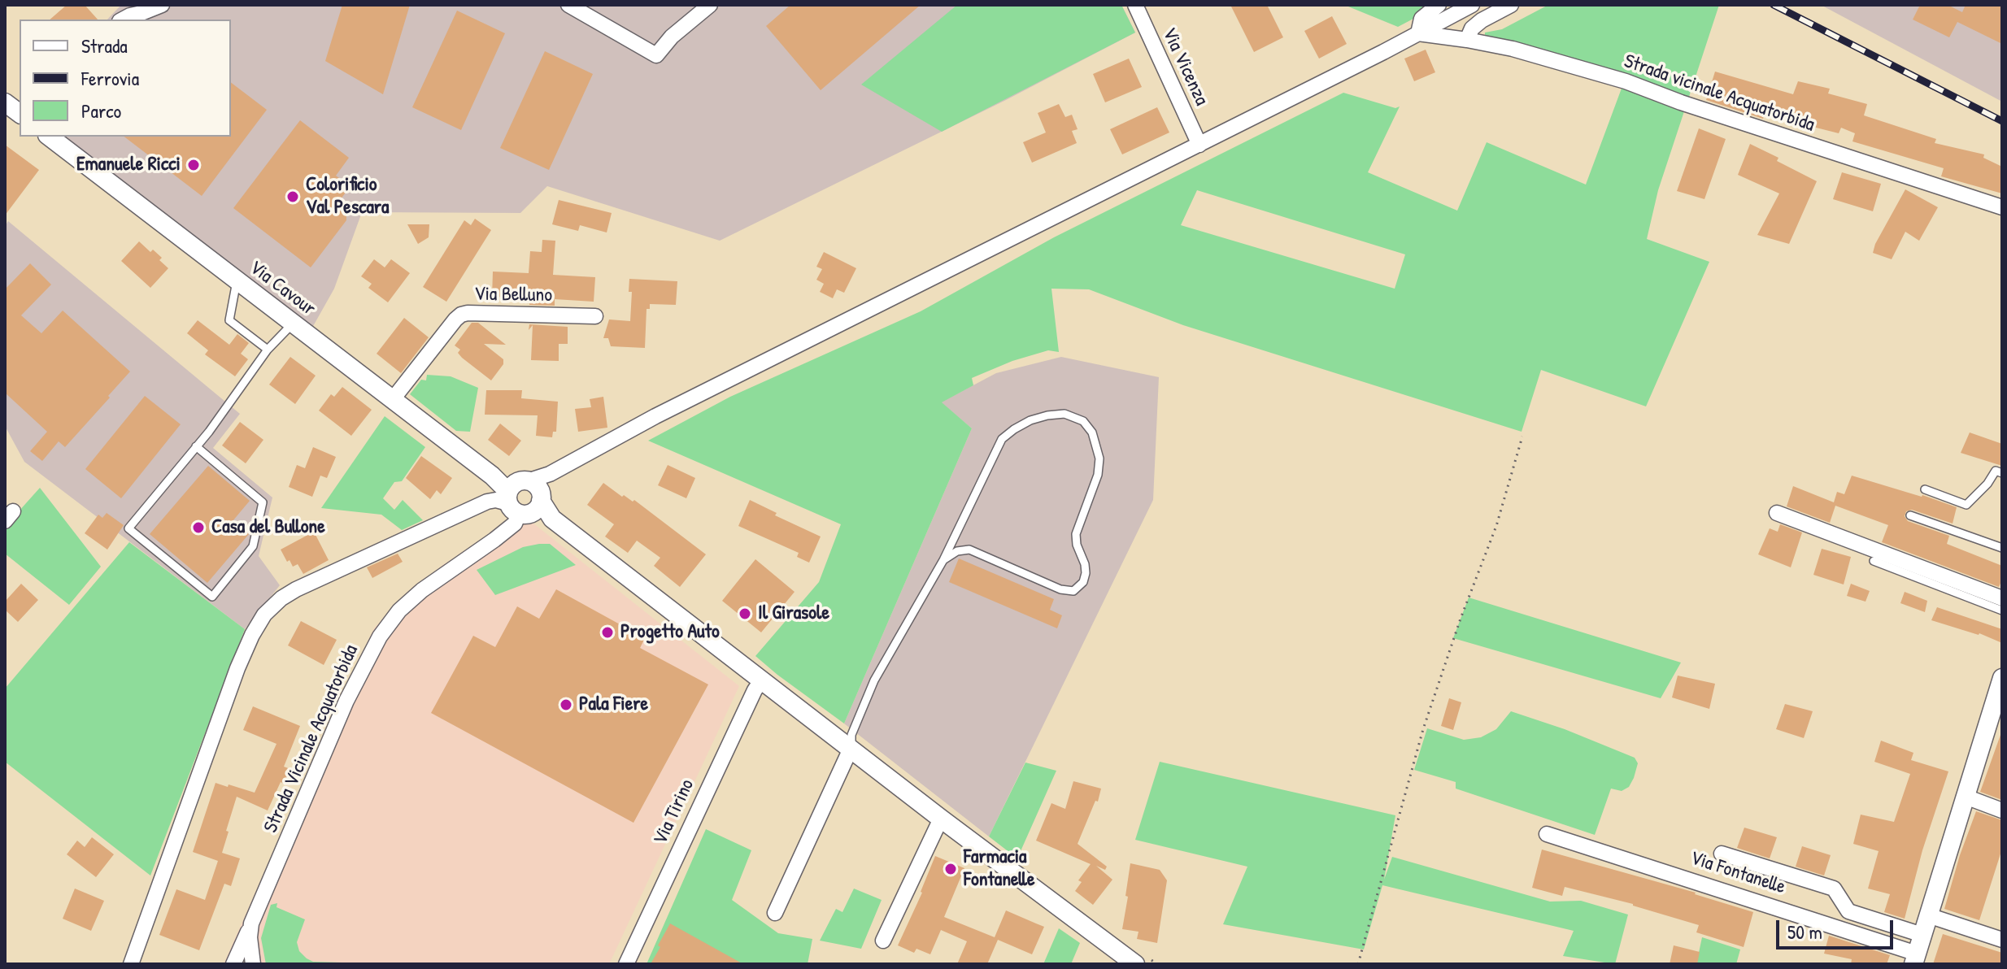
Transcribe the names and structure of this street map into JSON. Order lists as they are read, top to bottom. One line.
{"streets":{"street":["Via Vicenza","Strada vicinale Acquatorbida","Via Cavour","Via Belluno","Strada Vicinale Acquatorbida","Via Tirino","Via Fontanelle"]},"crossings":[["Via Cavour","Via Belluno"],["Via Cavour","Strada Vicinale Acquatorbida"]],"places":["Emanuele Ricci","Colorificio Val Pescara","Casa del Bullone","Il Girasole","Progetto Auto","Pala Fiere","Farmacia Fontanelle"],"legend":["Strada","Ferrovia","Parco"],"scale_bar":"50 m"}
